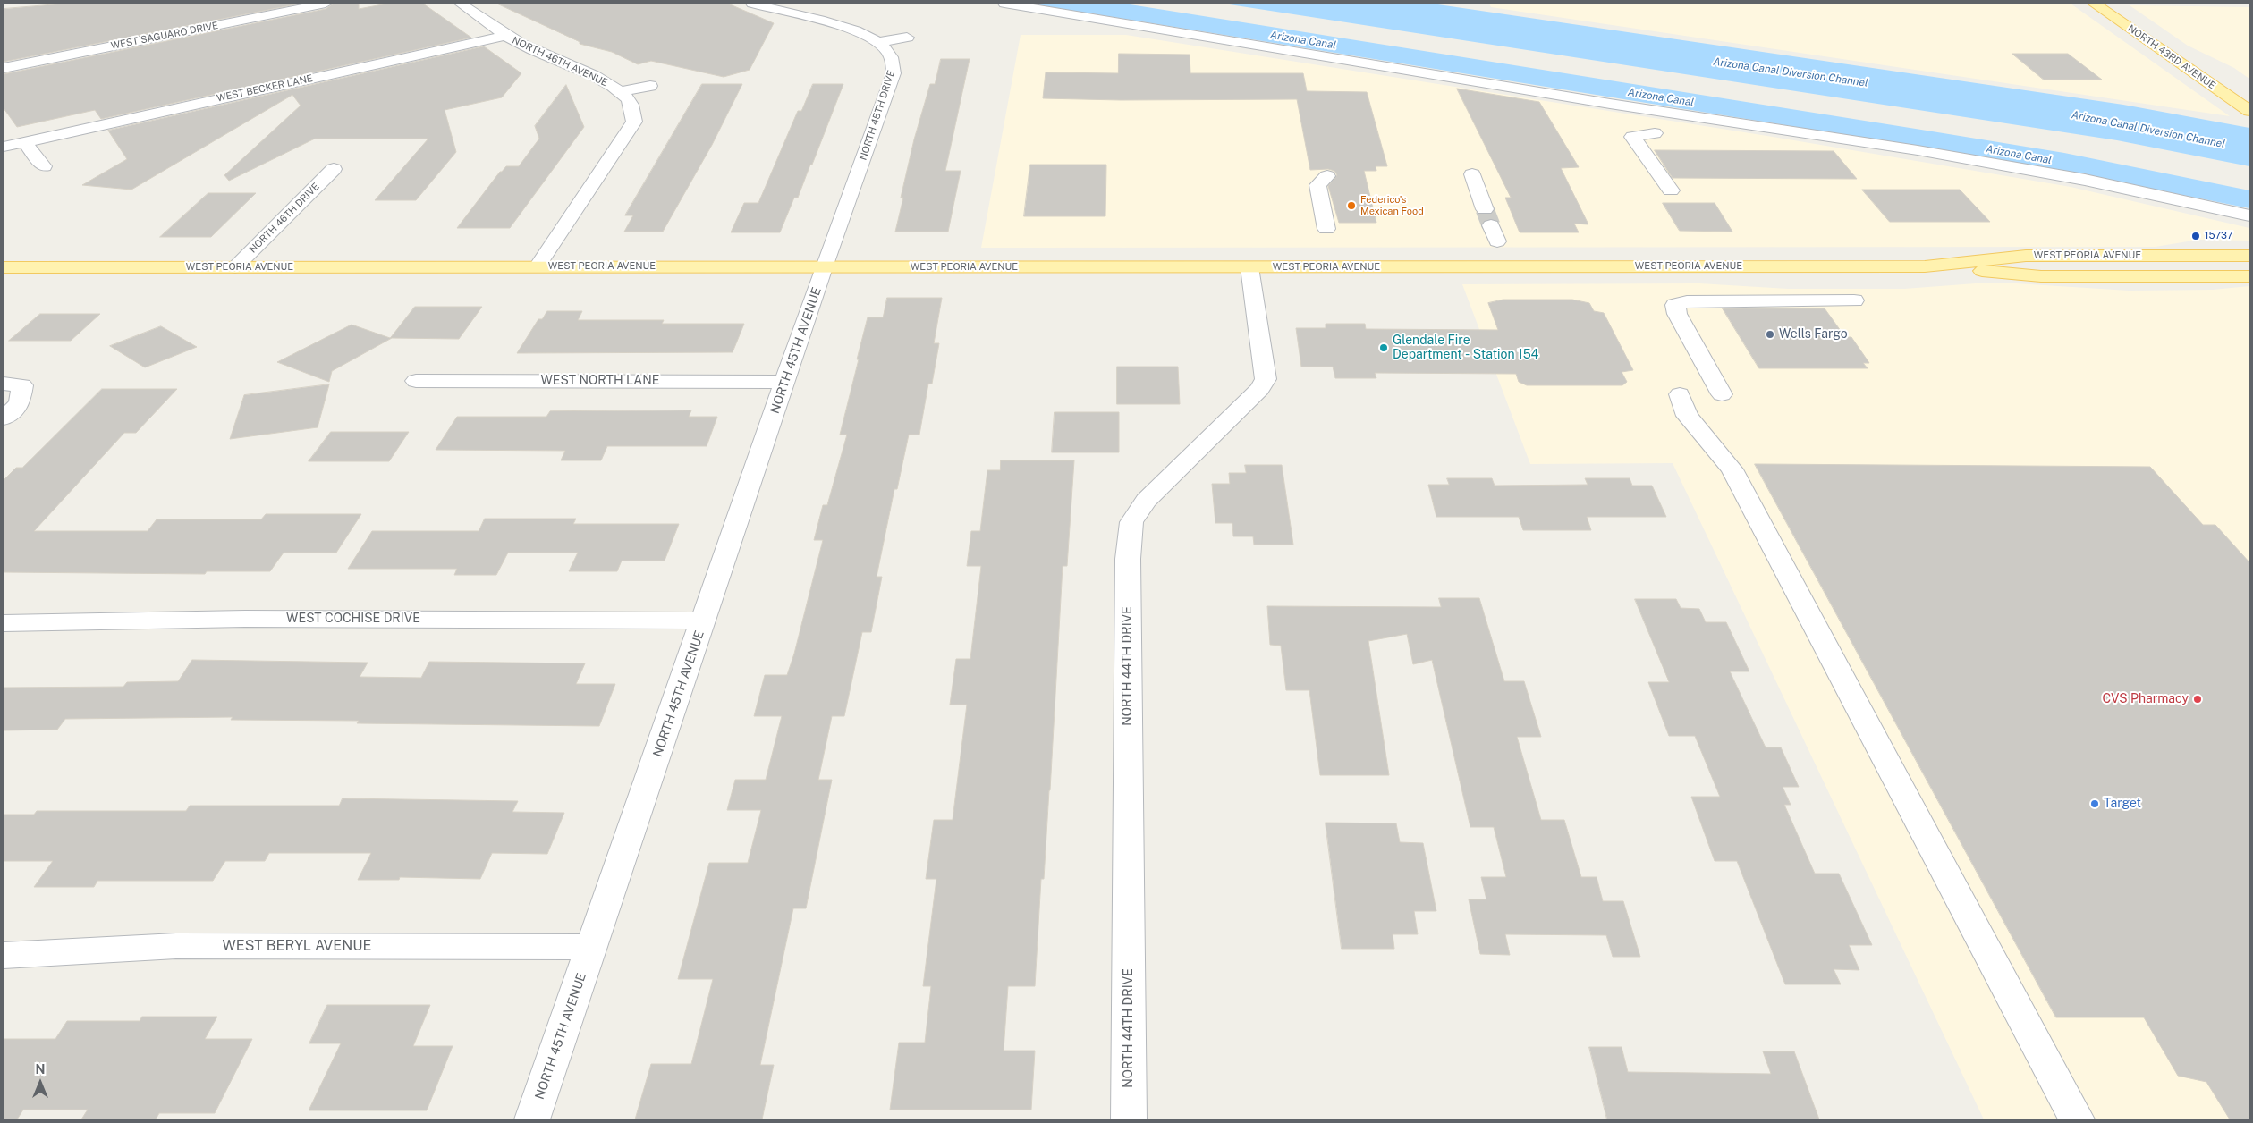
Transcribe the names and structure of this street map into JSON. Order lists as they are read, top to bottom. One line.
{"streets":{"main road":["NORTH 43RD AVENUE","WEST PEORIA AVENUE"],"street":["WEST SAGUARO DRIVE","NORTH 46TH AVENUE","WEST BECKER LANE","NORTH 45TH DRIVE","NORTH 46TH DRIVE","NORTH 45TH AVENUE","WEST NORTH LANE","WEST COCHISE DRIVE","NORTH 44TH DRIVE","WEST BERYL AVENUE"]},"crossings":[["NORTH 46TH AVENUE","WEST BECKER LANE"],["NORTH 46TH AVENUE","WEST PEORIA AVENUE"],["NORTH 45TH DRIVE","WEST PEORIA AVENUE"],["NORTH 45TH DRIVE","NORTH 45TH AVENUE"],["NORTH 46TH DRIVE","WEST PEORIA AVENUE"],["WEST PEORIA AVENUE","NORTH 45TH AVENUE"],["WEST PEORIA AVENUE","NORTH 44TH DRIVE"],["NORTH 45TH AVENUE","WEST NORTH LANE"],["NORTH 45TH AVENUE","WEST COCHISE DRIVE"],["NORTH 45TH AVENUE","WEST BERYL AVENUE"]],"water":["Arizona Canal","Arizona Canal Diversion Channel"],"places":["Federico's Mexican Food","15737","Wells Fargo","Glendale Fire Department - Station 154","CVS Pharmacy","Target"],"north":"top"}
